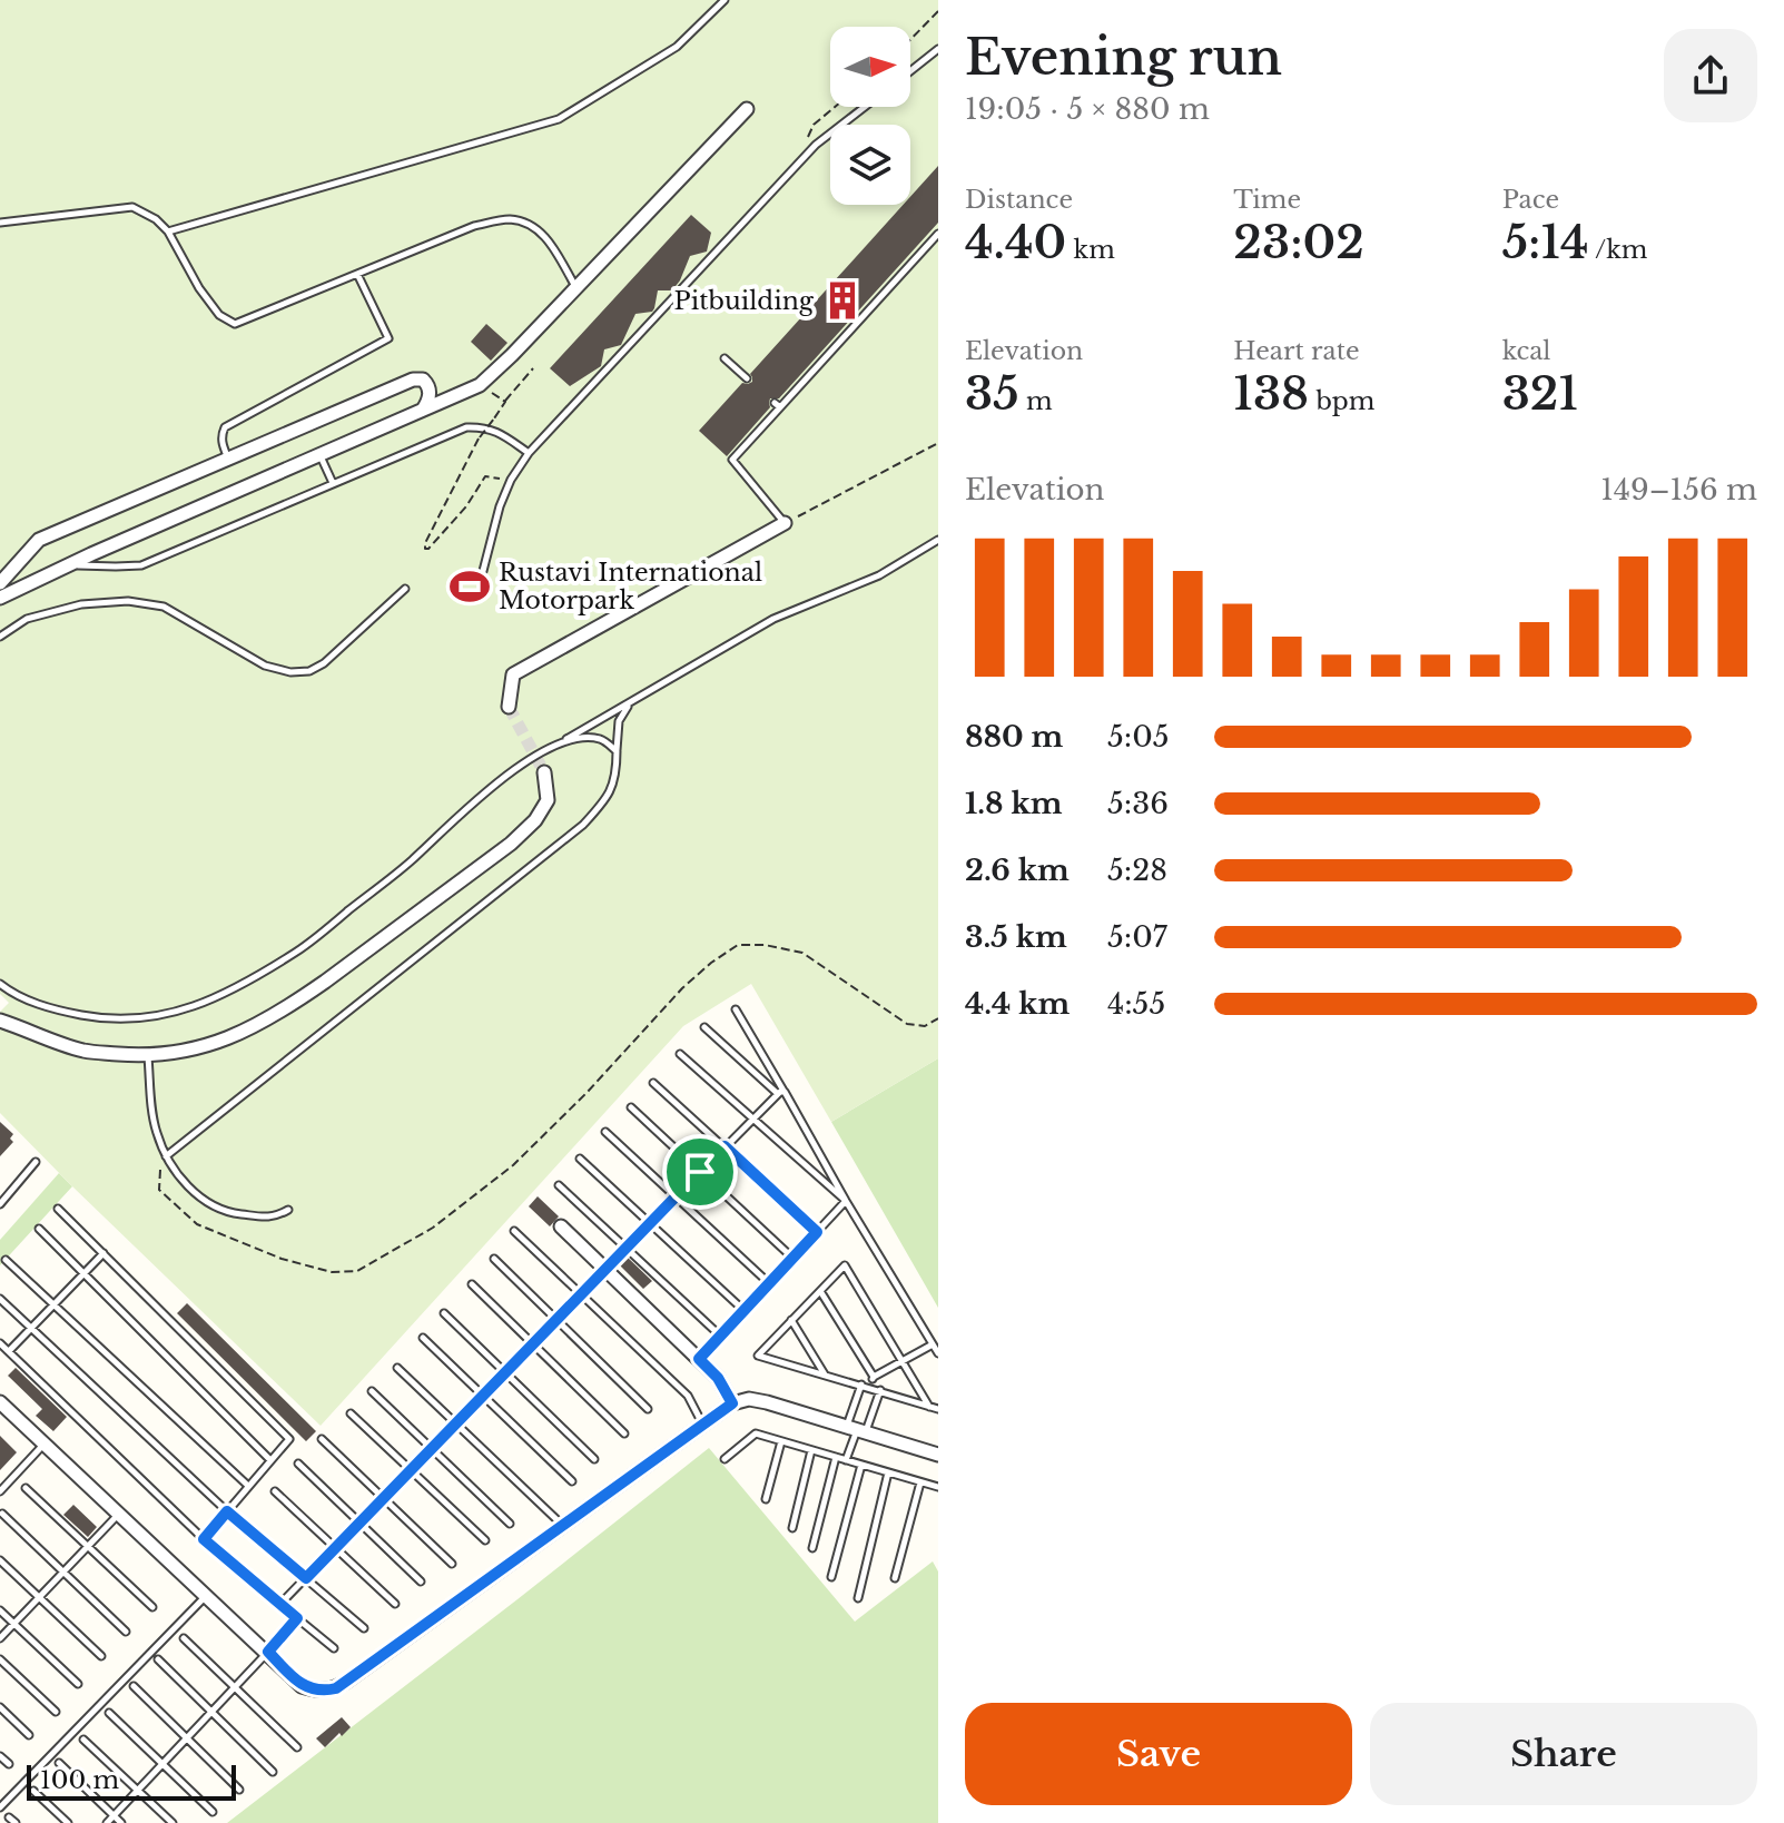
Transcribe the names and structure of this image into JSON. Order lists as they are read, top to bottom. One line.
{"places":{"building":["Pitbuilding"],"sports":["Rustavi International Motorpark"]},"scale_bar":"100 m","north":"right","page":{"heading":["Evening run","19:05 · 5 × 880 m"],"stats":[["Distance","4.40 km"],["Time","23:02"],["Pace","5:14 /km"],["Elevation","35 m"],["Heart rate","138 bpm"],["kcal","321"]],"chart":["Elevation","149–156 m"],"list":[{"name":"880 m","note":"5:05"},{"name":"1.8 km","note":"5:36"},{"name":"2.6 km","note":"5:28"},{"name":"3.5 km","note":"5:07"},{"name":"4.4 km","note":"4:55"}],"buttons":["Save","Share"],"scale":"100 m"}}
